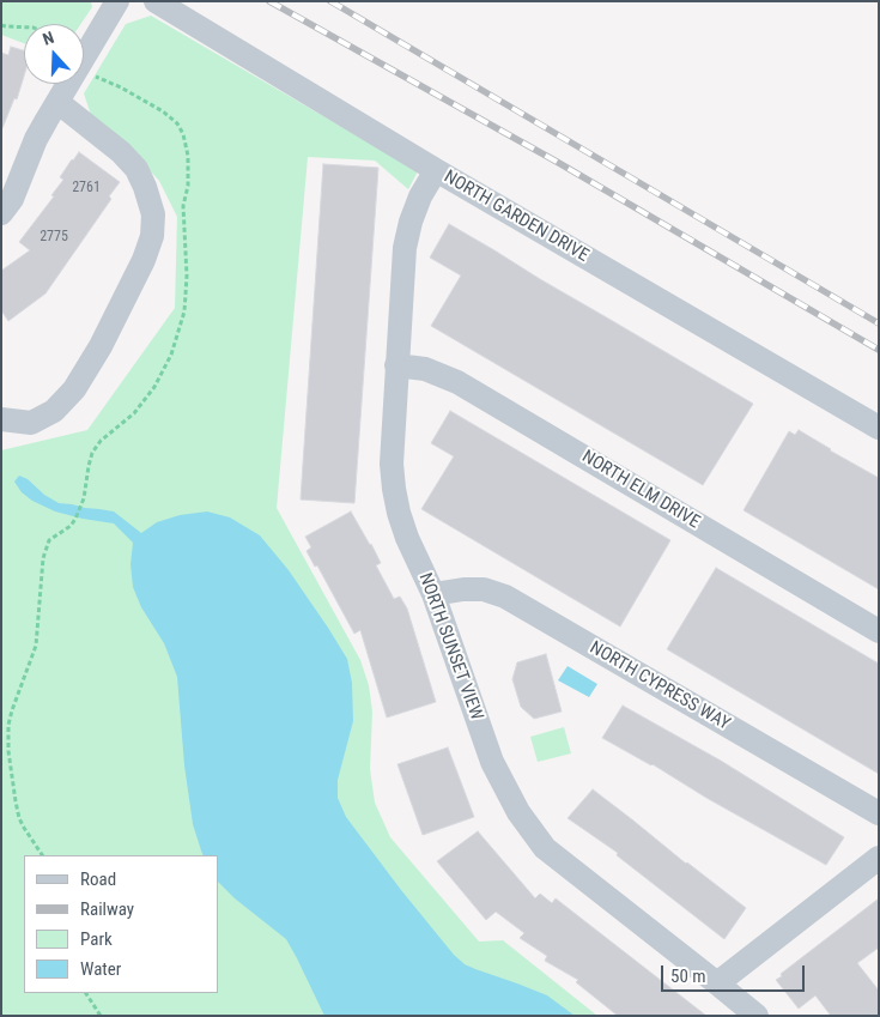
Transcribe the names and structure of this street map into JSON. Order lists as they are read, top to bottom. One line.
{"streets":{"street":["NORTH GARDEN DRIVE","NORTH ELM DRIVE","NORTH SUNSET VIEW","NORTH CYPRESS WAY"]},"crossings":[["NORTH GARDEN DRIVE","NORTH SUNSET VIEW"],["NORTH ELM DRIVE","NORTH SUNSET VIEW"],["NORTH SUNSET VIEW","NORTH CYPRESS WAY"]],"house_numbers":["2761","2775"],"legend":["Road","Railway","Park","Water"],"scale_bar":"50 m","north":"top"}
